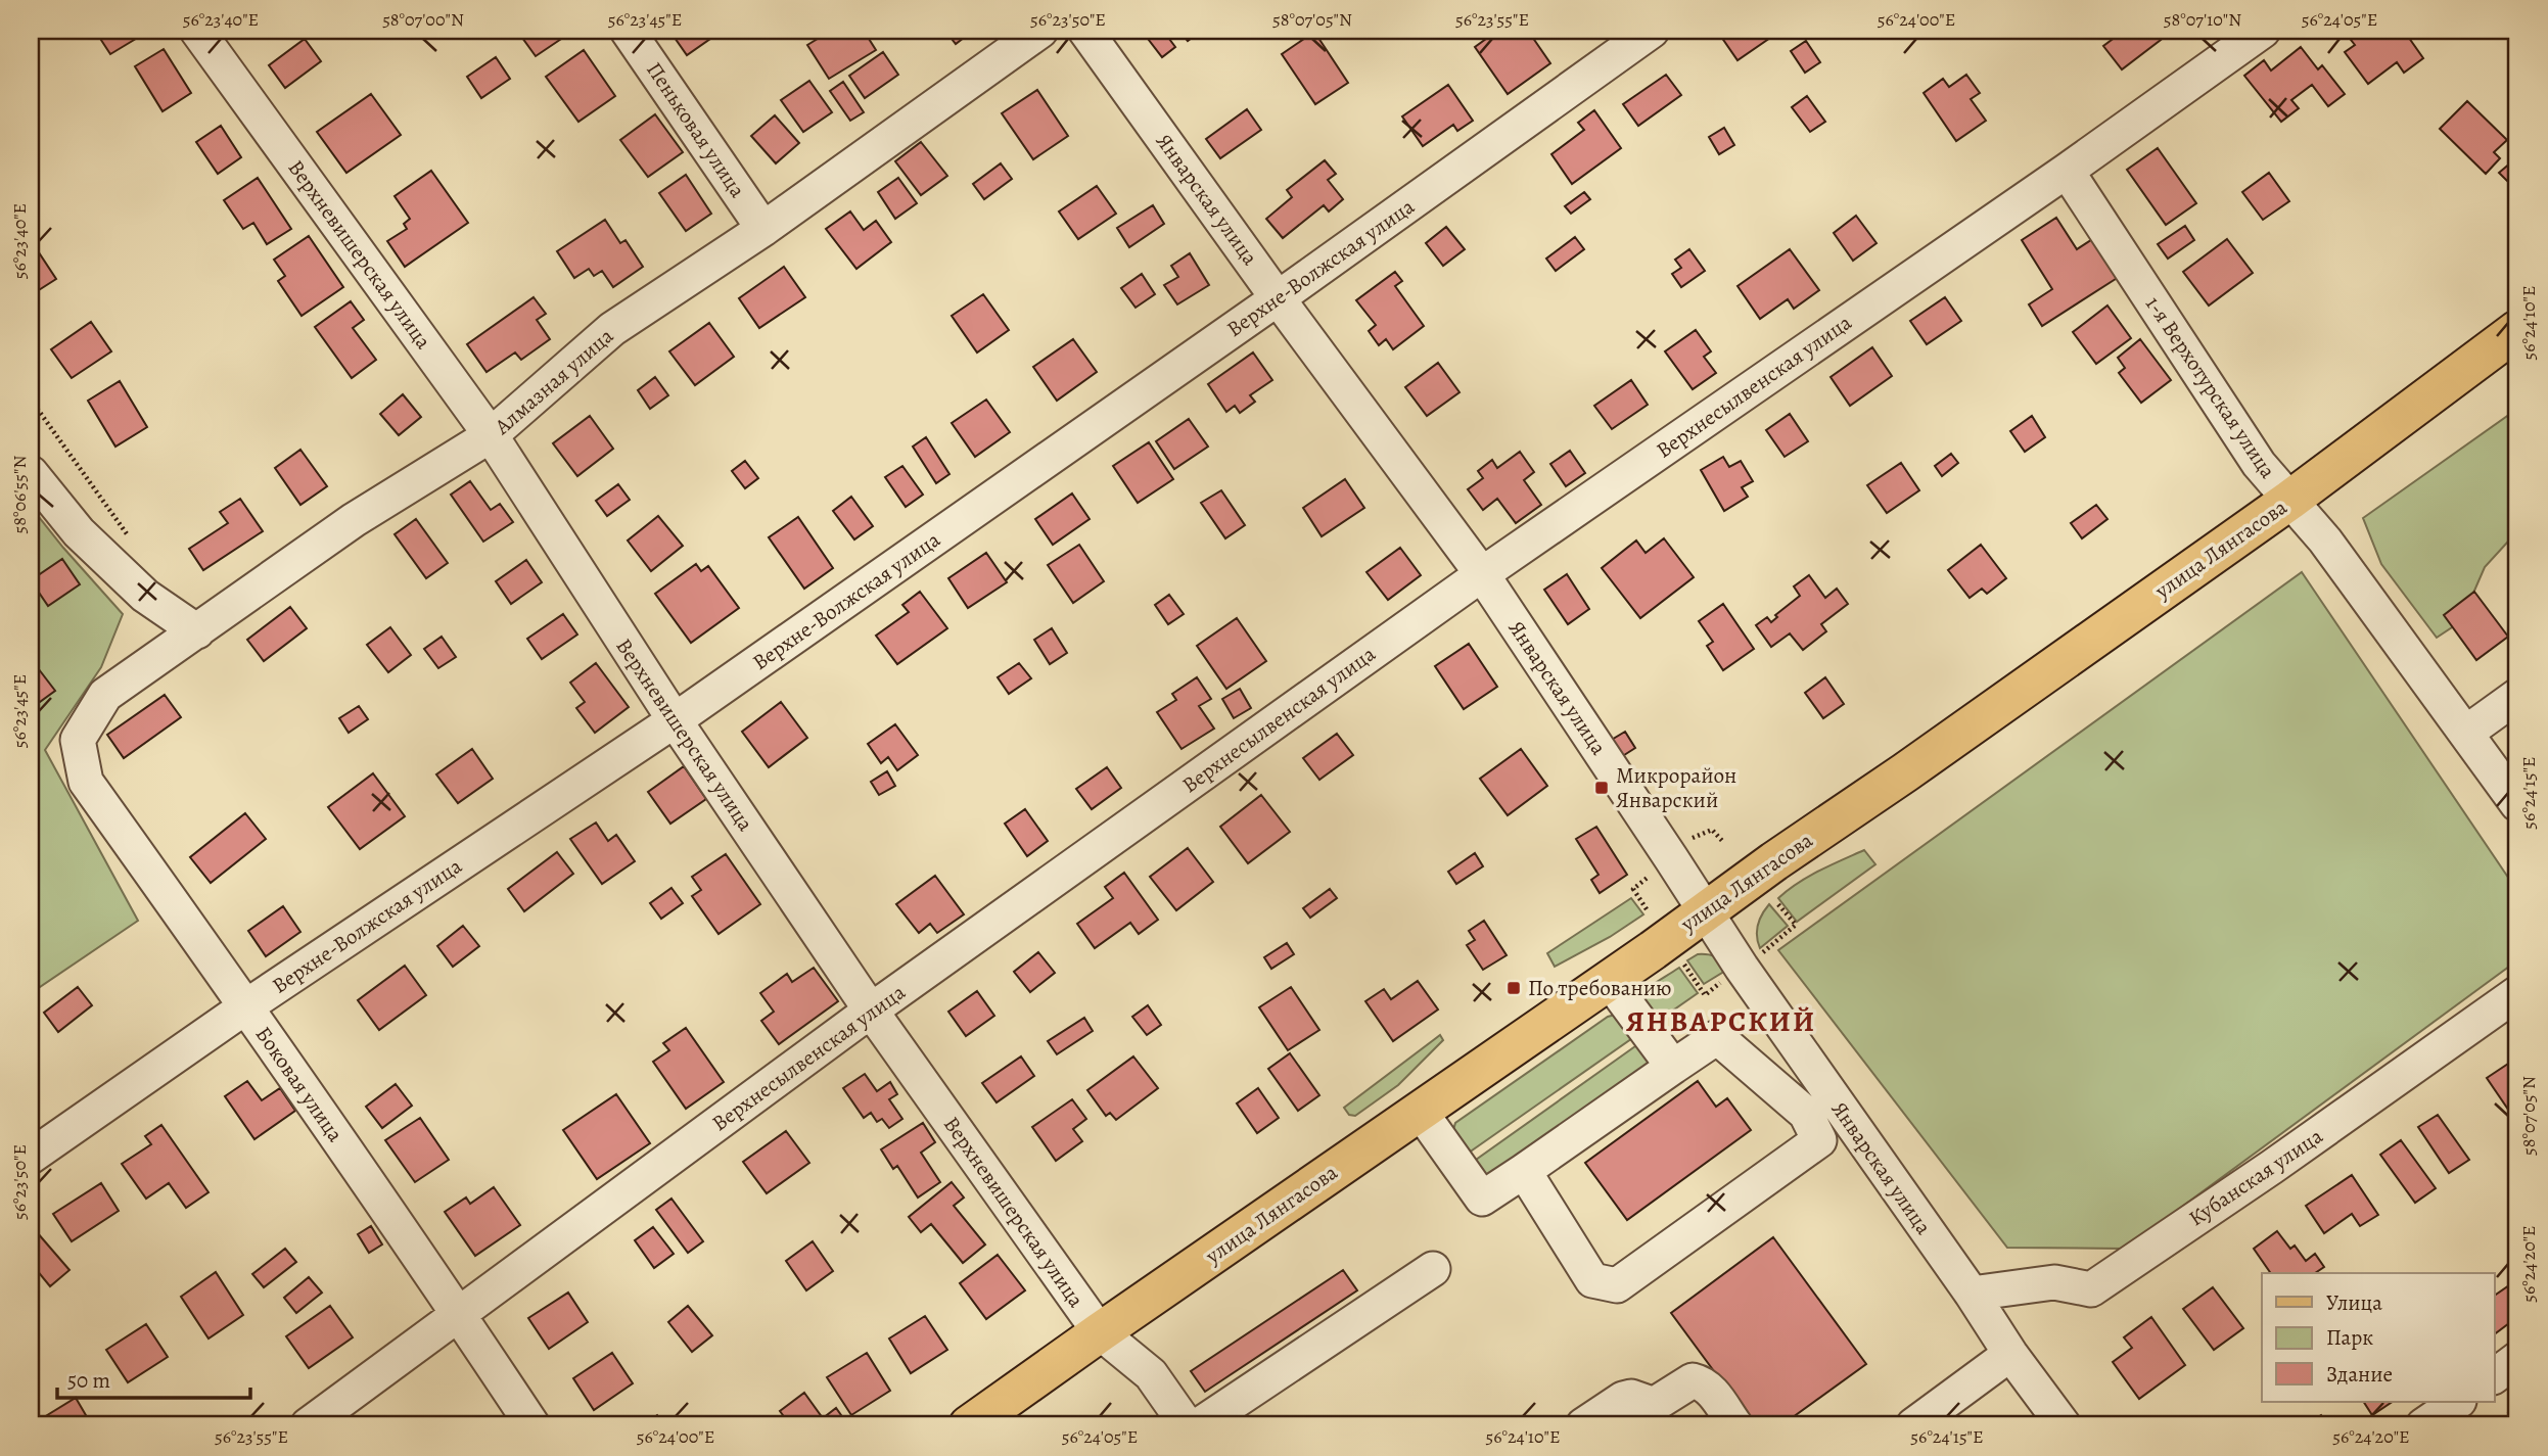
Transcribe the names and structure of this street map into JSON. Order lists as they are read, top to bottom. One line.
{"streets":{"main road":["улица Лянгасова"],"street":["Пеньковая улица","Январская улица","Верхневишерская улица","Верхне-Волжская улица","Алмазная улица","Верхнесылвенская улица","1-я Верхотурская улица","Боковая улица","Кубанская улица"]},"crossings":[["Пеньковая улица","Алмазная улица"],["Январская улица","Верхне-Волжская улица"],["Январская улица","Верхнесылвенская улица"],["Январская улица","улица Лянгасова"],["Январская улица","Кубанская улица"],["Верхневишерская улица","Верхне-Волжская улица"],["Верхневишерская улица","Алмазная улица"],["Верхневишерская улица","Верхнесылвенская улица"],["Верхневишерская улица","улица Лянгасова"],["Верхне-Волжская улица","Боковая улица"],["Алмазная улица","Боковая улица"],["Верхнесылвенская улица","1-я Верхотурская улица"],["Верхнесылвенская улица","Боковая улица"],["1-я Верхотурская улица","улица Лянгасова"]],"districts":["ЯНВАРСКИЙ"],"places":{"transit":["Микрорайон Январский","По требованию"]},"legend":["Улица","Парк","Здание"],"scale_bar":"50 m","coordinates":["56°23'40\"E","58°07'00\"N","56°23'45\"E","56°23'50\"E","58°07'05\"N","56°23'55\"E","56°24'00\"E","58°07'10\"N","56°24'05\"E","56°24'10\"E","58°06'55\"N","56°24'15\"E","56°24'20\"E"]}
